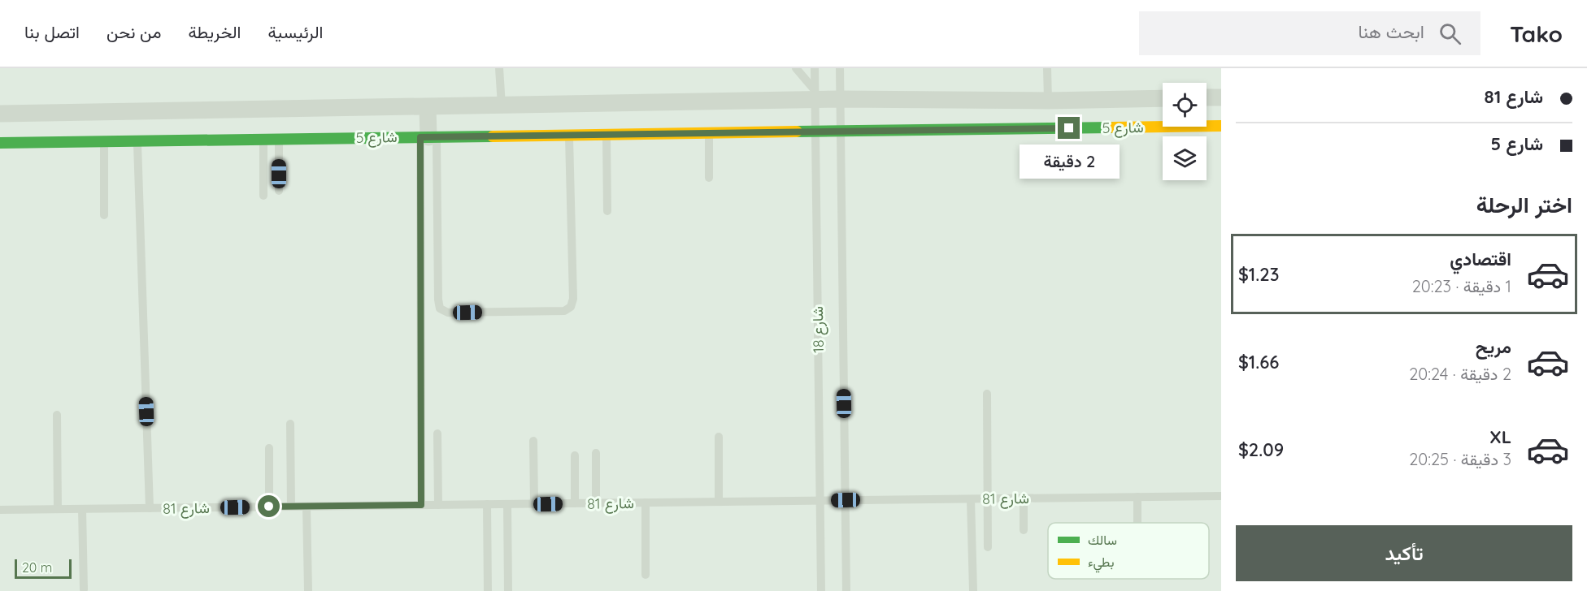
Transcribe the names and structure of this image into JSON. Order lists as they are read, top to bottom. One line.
{"streets":{"street":["شارع 5"],"lane":["شارع 18","شارع 81"]},"crossings":[["شارع 5","شارع 18"],["شارع 18","شارع 81"]],"legend":["سالك","بطيء"],"scale_bar":"20 m","page":{"header":"Tako","search":"ابحث هنا","nav":["الرئيسية","الخريطة","من نحن","اتصل بنا"],"banner":["شارع 81","شارع 5"],"bubble":"2 دقيقة","heading":"اختر الرحلة","list":[{"name":"اقتصادي","note":"1 دقيقة · 20:23","value":"$1.23"},{"name":"مريح","note":"2 دقيقة · 20:24","value":"$1.66"},{"name":"XL","note":"3 دقيقة · 20:25","value":"$2.09"}],"buttons":"تأكيد","scale":"20 m"}}
